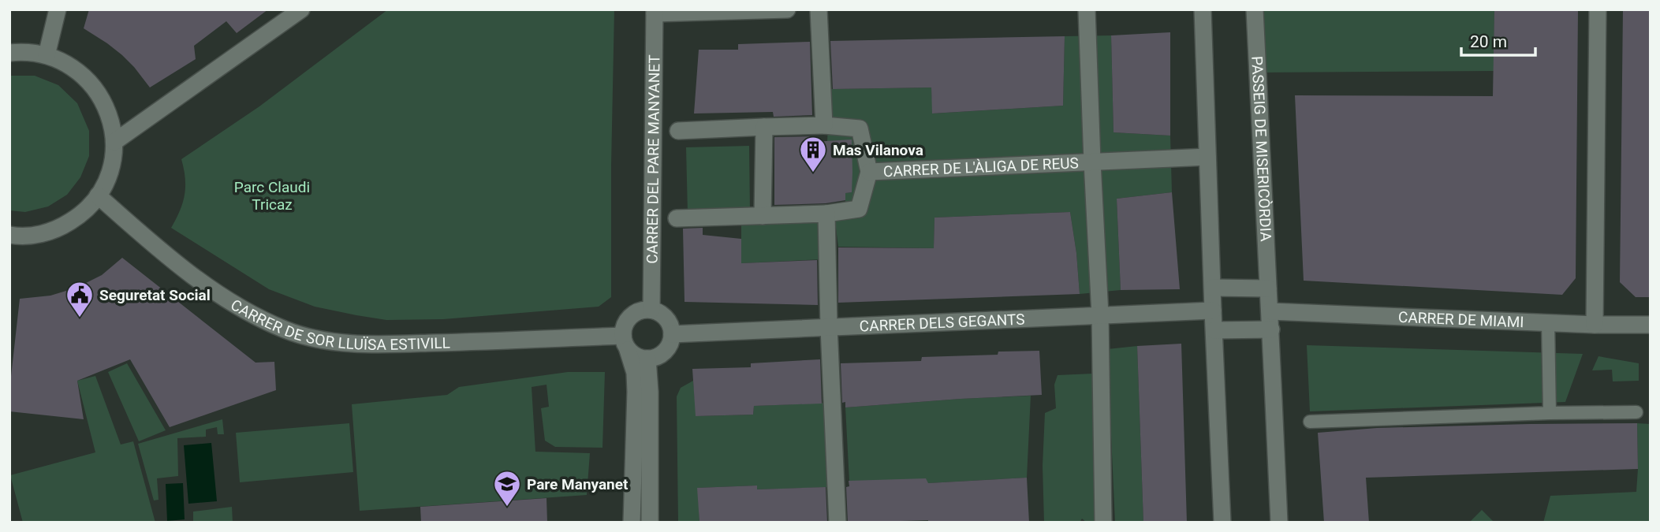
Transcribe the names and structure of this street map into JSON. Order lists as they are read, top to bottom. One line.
{"streets":{"street":["PASSEIG DE MISERICÒRDIA","CARRER DEL PARE MANYANET","CARRER DE L'ÀLIGA DE REUS","CARRER DE MIAMI","CARRER DE SOR LLUÏSA ESTIVILL","CARRER DELS GEGANTS"]},"crossings":[["PASSEIG DE MISERICÒRDIA","CARRER DE MIAMI"],["CARRER DEL PARE MANYANET","CARRER DE SOR LLUÏSA ESTIVILL"],["CARRER DEL PARE MANYANET","CARRER DELS GEGANTS"],["CARRER DE L'ÀLIGA DE REUS","CARRER DELS GEGANTS"],["CARRER DE SOR LLUÏSA ESTIVILL","CARRER DELS GEGANTS"]],"parks":["Parc Claudi Tricaz"],"places":{"building":["Mas Vilanova"],"public building":["Seguretat Social"],"school or university":["Pare Manyanet"]},"scale_bar":"20 m"}
